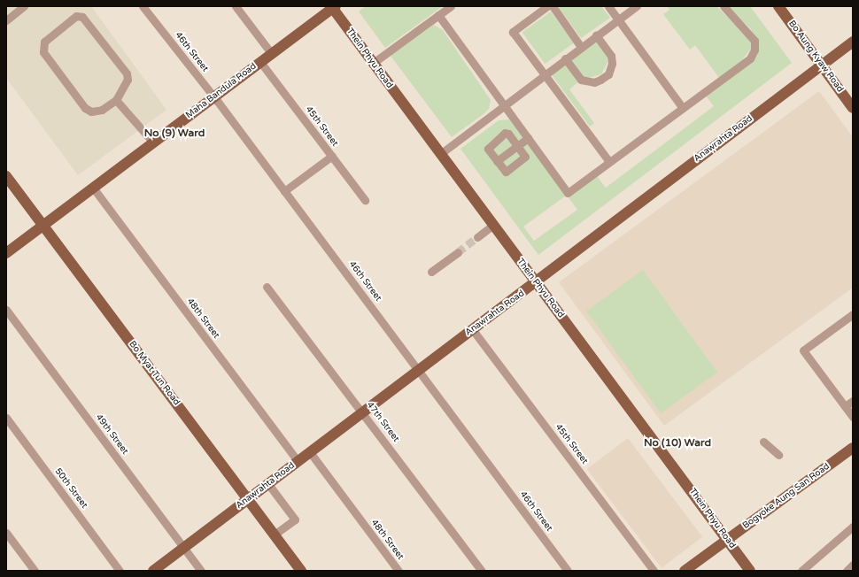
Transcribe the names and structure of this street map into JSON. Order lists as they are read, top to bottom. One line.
{"streets":{"main road":["Bo Aung Kyaw Road","Thein Phyu Road","Maha Bandula Road","Anawrahta Road","Bo Myat Tun Road","Bogyoke Aung San Road"],"street":["46th Street","45th Street","48th Street","47th Street","49th Street","50th Street"]},"crossings":[["46th Street","Maha Bandula Road"],["46th Street","45th Street"],["46th Street","Anawrahta Road"],["Bo Aung Kyaw Road","Anawrahta Road"],["Thein Phyu Road","Maha Bandula Road"],["Thein Phyu Road","Anawrahta Road"],["Thein Phyu Road","Bogyoke Aung San Road"],["Maha Bandula Road","45th Street"],["Maha Bandula Road","48th Street"],["Maha Bandula Road","Bo Myat Tun Road"],["45th Street","Anawrahta Road"],["Anawrahta Road","48th Street"],["Anawrahta Road","Bo Myat Tun Road"],["Anawrahta Road","47th Street"],["Anawrahta Road","49th Street"]],"districts":["No (9) Ward","No (10) Ward"]}
